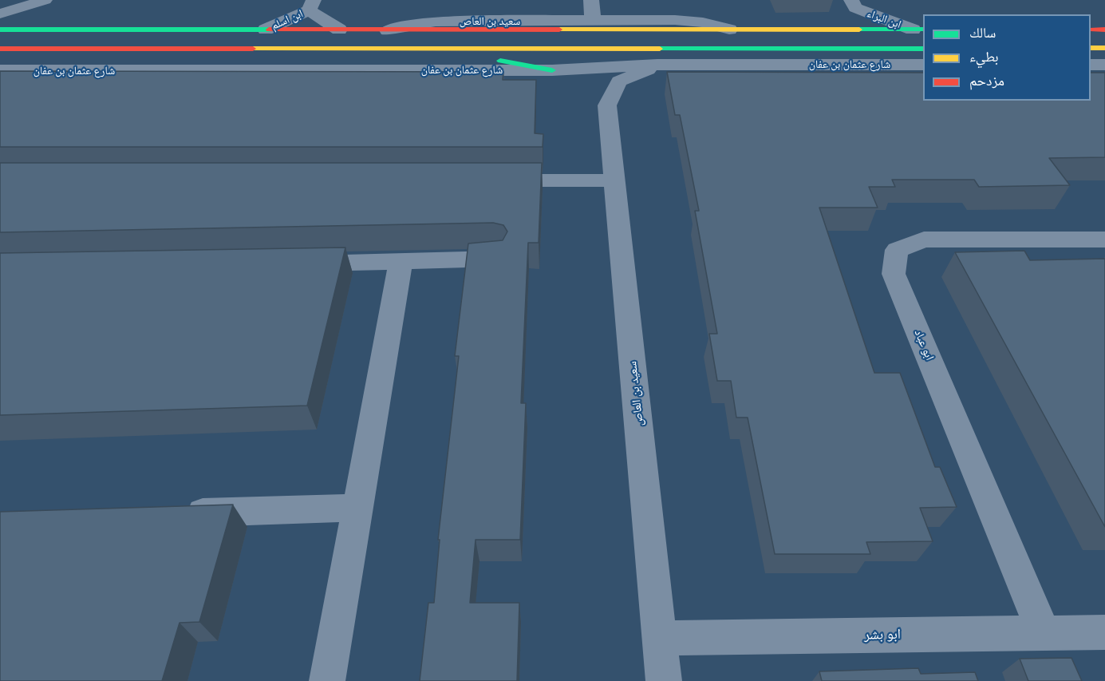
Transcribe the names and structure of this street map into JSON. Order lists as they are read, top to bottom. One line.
{"streets":{"street":["ابن البراء","ابن اسلم","سعيد بن العاص","شارع عثمان بن عفان","ابو عباد","ابو بشر"]},"crossings":[["سعيد بن العاص","ابو بشر"],["ابو عباد","ابو بشر"]],"legend":["سالك","بطيء","مزدحم"]}
